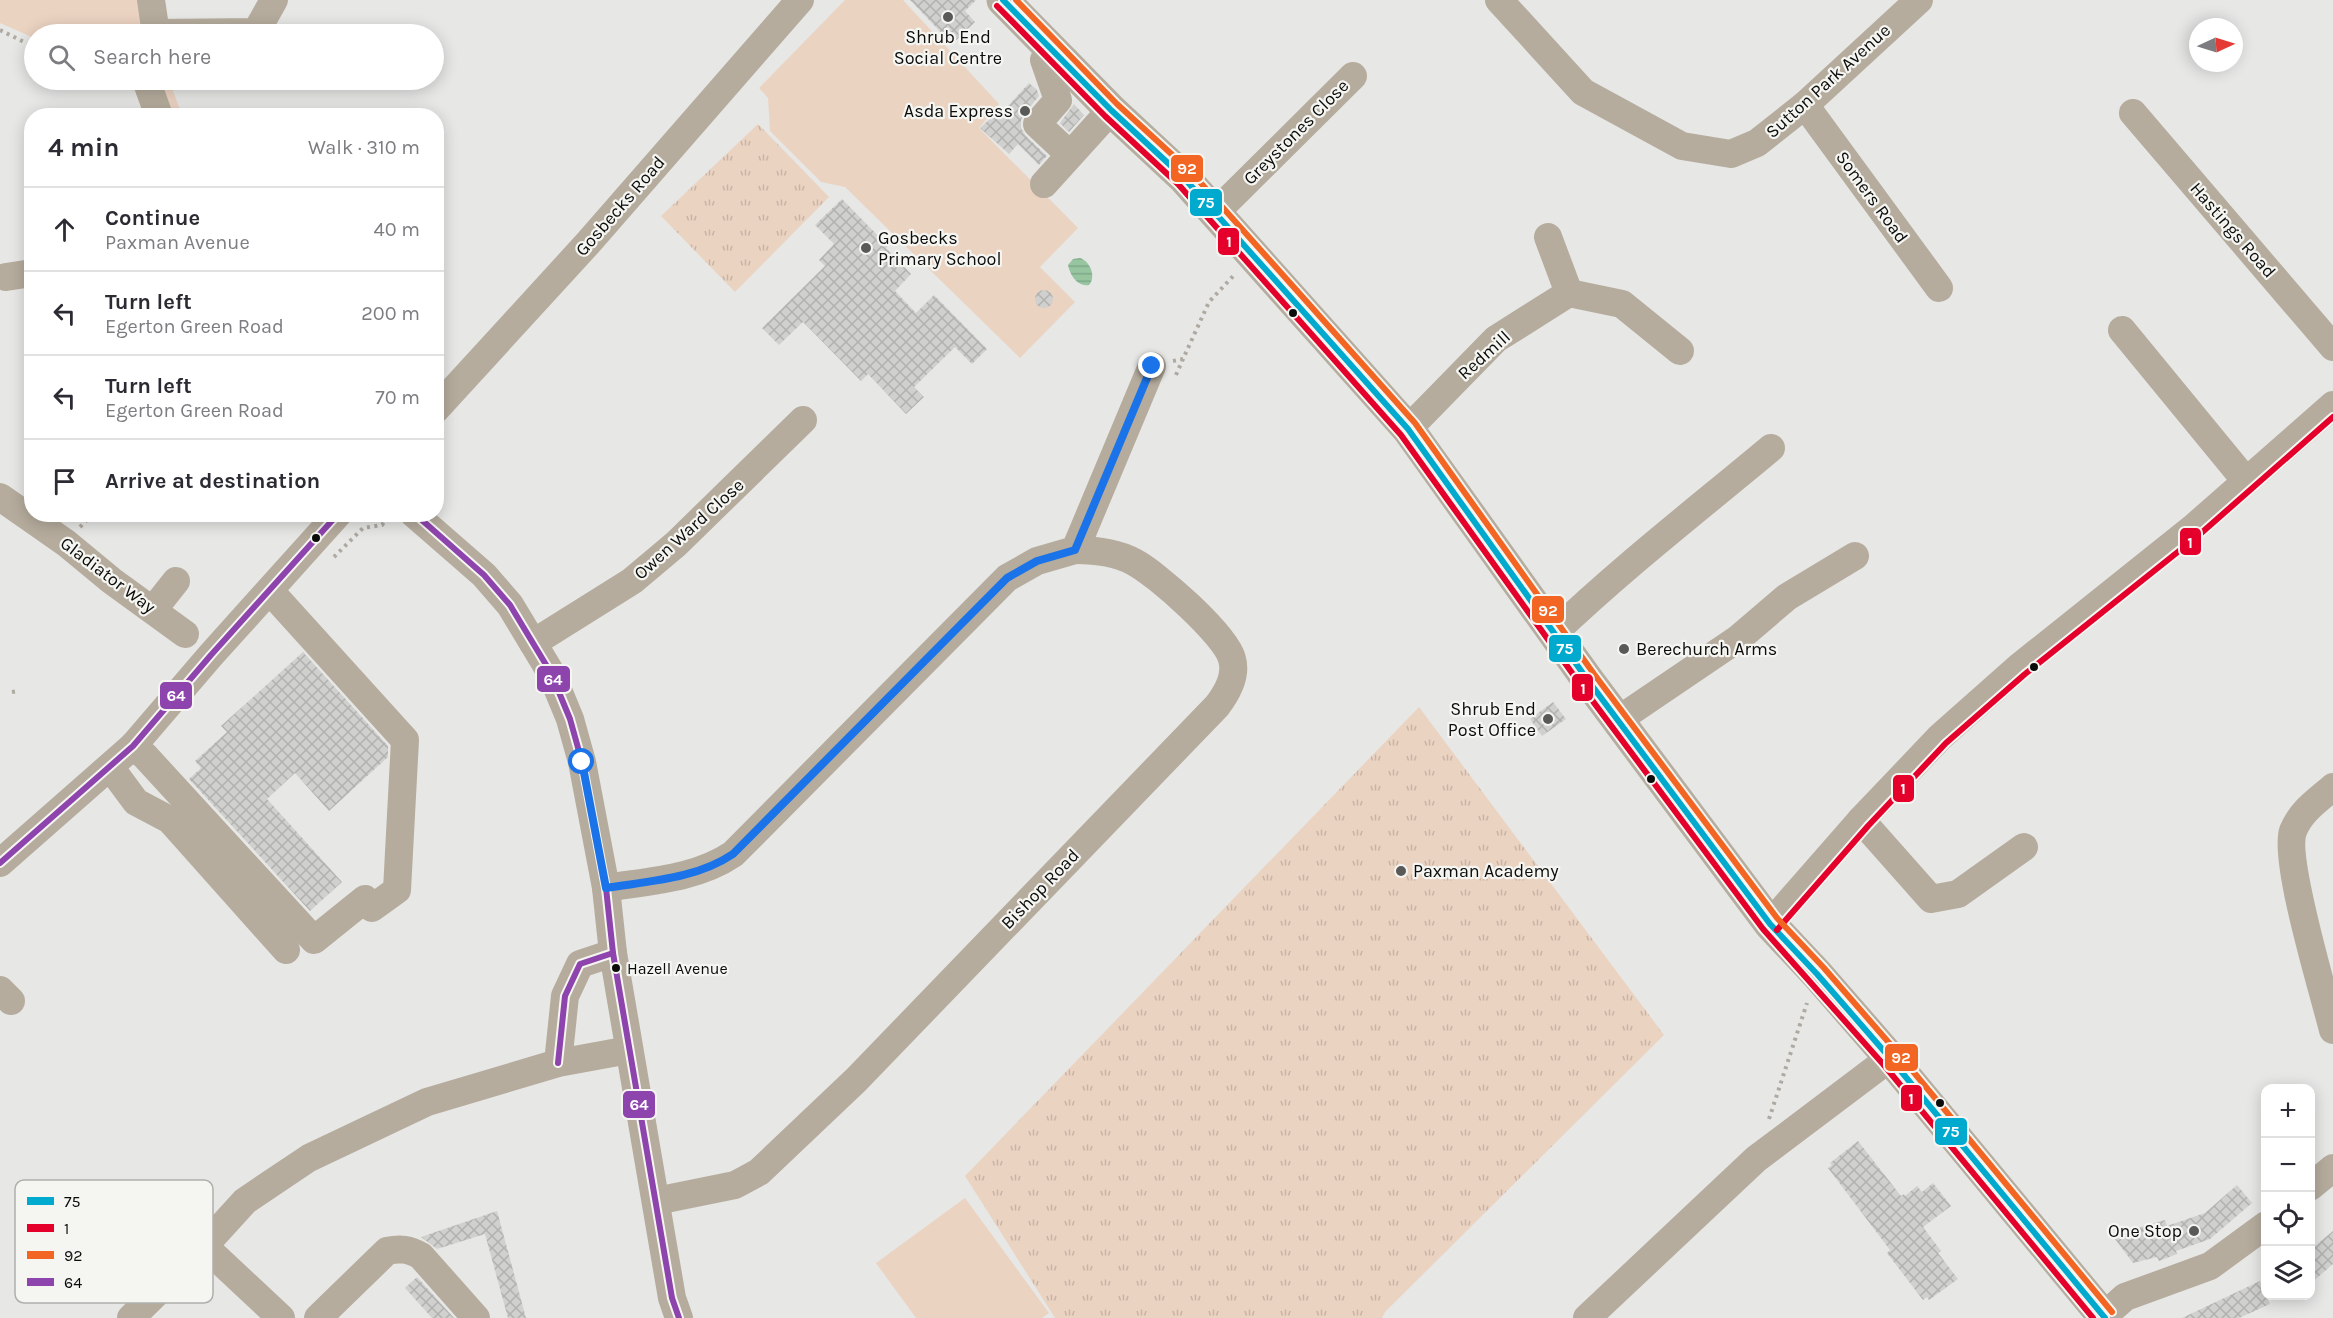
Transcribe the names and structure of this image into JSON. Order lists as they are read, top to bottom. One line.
{"streets":{"street":["Sutton Park Avenue","Greystones Close","Somers Road","Gosbecks Road","Hastings Road","Redmill","Owen Ward Close","Gladiator Way","Bishop Road"]},"crossings":[["Sutton Park Avenue","Somers Road"]],"places":["Shrub End Social Centre","Asda Express","Gosbecks Primary School","Berechurch Arms","Shrub End Post Office","Paxman Academy","Hazell Avenue","One Stop"],"lines":["transit line 75","transit line 92","transit line 1","transit line 64"],"legend":["75","1","92","64"],"north":"right","page":{"search":"Search here","heading":["4 min","Walk · 310 m"],"list":[["Continue","Paxman Avenue","40 m"],["Turn left","Egerton Green Road","200 m"],["Turn left","Egerton Green Road","70 m"],"Arrive at destination"],"map_buttons":["+","−"]}}
